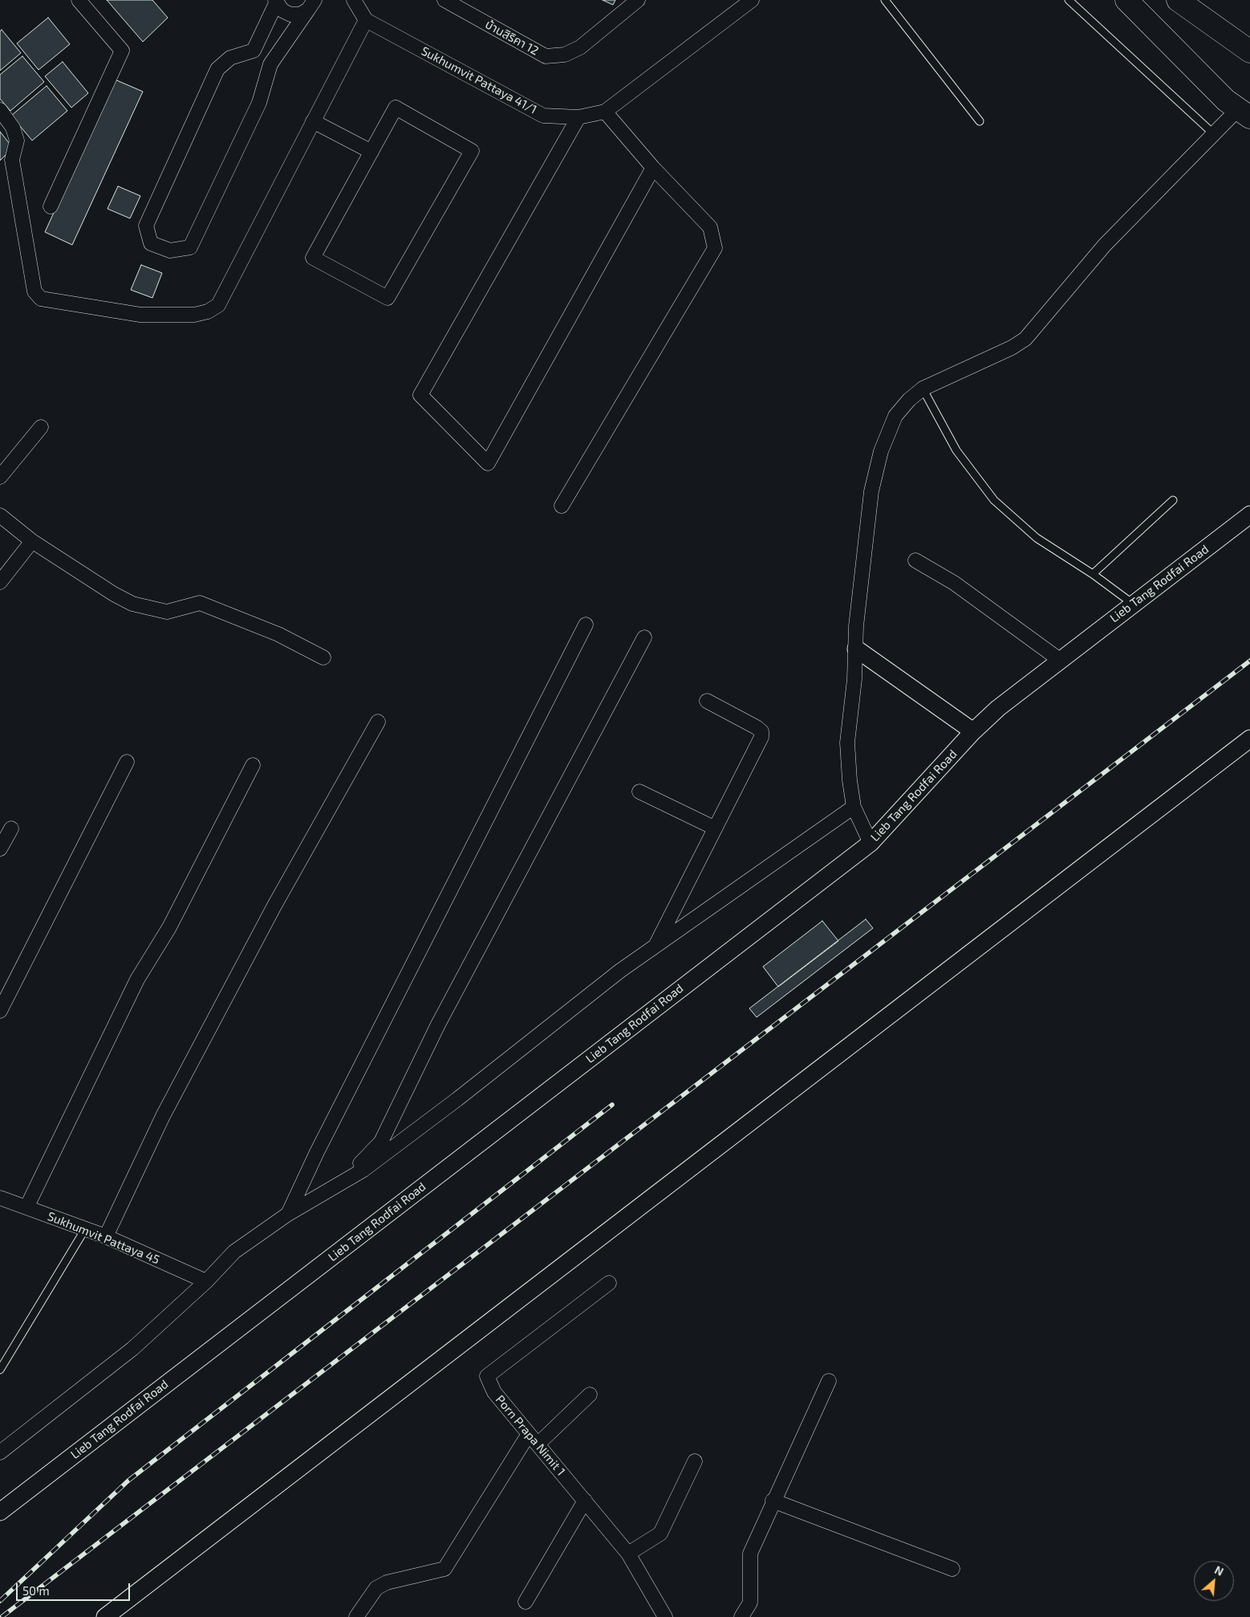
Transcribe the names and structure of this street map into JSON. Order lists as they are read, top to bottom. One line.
{"streets":{"street":["บ้านสิริคา 12","Sukhumvit Pattaya 41/1","Lieb Tang Rodfai Road","Sukhumvit Pattaya 45","Porn Prapa Nimit 1"]},"scale_bar":"50 m","north":"top right"}
